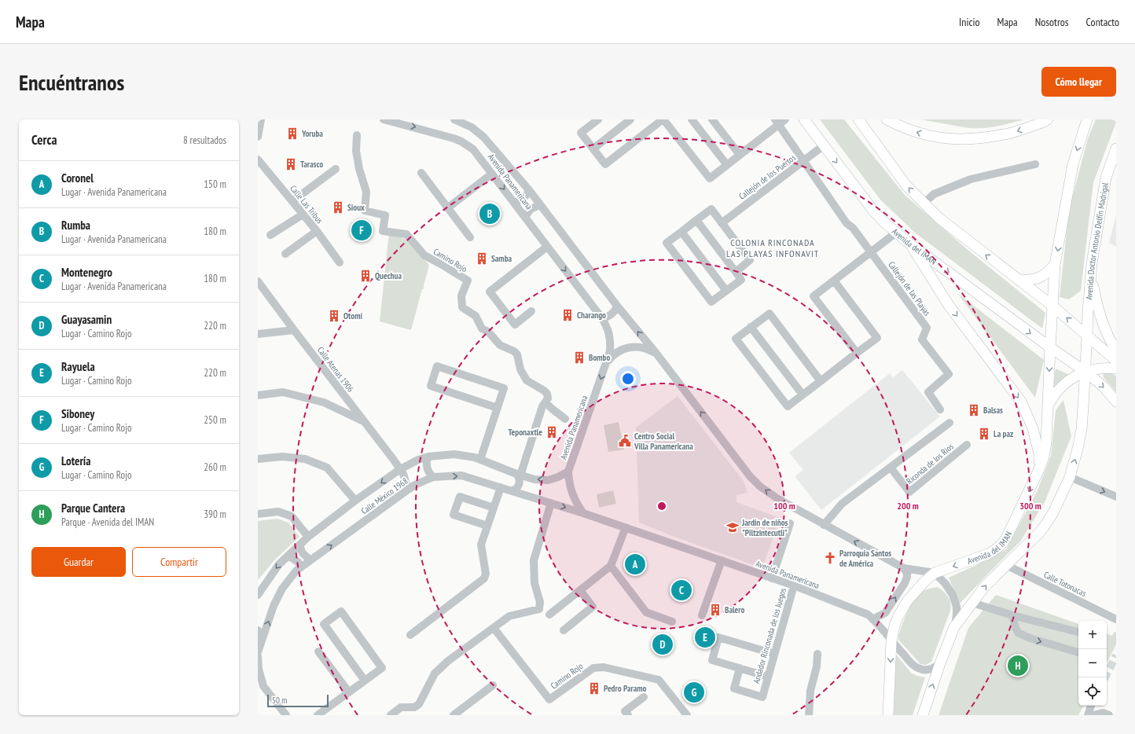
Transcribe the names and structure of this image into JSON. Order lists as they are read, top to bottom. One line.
{"streets":{"main road":["Avenida Doctor Antonio Delfín Madrigal","Avenida del IMAN"],"street":["Callejón de los Puertos","Avenida Panamericana","Calle Las Tribus","Camino Rojo","Callejón de las Playas","Calle Atenas 1906","Riconda de los Rios","Calle México 1968","Calle Totonacas","Andador Rinconada de los Juegos"]},"crossings":[["Callejón de los Puertos","Avenida del IMAN"],["Callejón de los Puertos","Callejón de las Playas"],["Avenida Panamericana","Avenida del IMAN"],["Avenida Panamericana","Calle México 1968"],["Avenida Panamericana","Andador Rinconada de los Juegos"],["Calle Atenas 1906","Calle México 1968"]],"districts":["COLONIA RINCONADA LAS PLAYAS INFONAVIT"],"places":{"building":["Yoruba","Tarasco","Sioux","Samba","Quechua","Charango","Otomí","Bombo","Balsas","Teponaxtle","La paz","Balero","Pedro Paramo"],"public building":["Centro Social Villa Panamericana"],"school or university":["Jardín de niños \"Piltzintecutli\""],"church":["Parroquia Santos de América"]},"scale_bar":"50 m","page":{"header":"Mapa","nav":["Inicio","Mapa","Nosotros","Contacto"],"buttons":["Cómo llegar",["Guardar","Compartir"]],"title":"Encuéntranos","heading":["Cerca","8 resultados"],"list":[{"mark":"A","name":"Coronel","note":"Lugar · Avenida Panamericana","value":"150 m"},{"mark":"B","name":"Rumba","note":"Lugar · Avenida Panamericana","value":"180 m"},{"mark":"C","name":"Montenegro","note":"Lugar · Avenida Panamericana","value":"180 m"},{"mark":"D","name":"Guayasamin","note":"Lugar · Camino Rojo","value":"220 m"},{"mark":"E","name":"Rayuela","note":"Lugar · Camino Rojo","value":"220 m"},{"mark":"F","name":"Siboney","note":"Lugar · Camino Rojo","value":"250 m"},{"mark":"G","name":"Lotería","note":"Lugar · Camino Rojo","value":"260 m"},{"mark":"H","name":"Parque Cantera","note":"Parque · Avenida del IMAN","value":"390 m"}],"pins":["B","F","A","C","E","D","H","G"],"map_buttons":["+","−"],"scale":"50 m"},"rings":["100 m","200 m","300 m"]}
